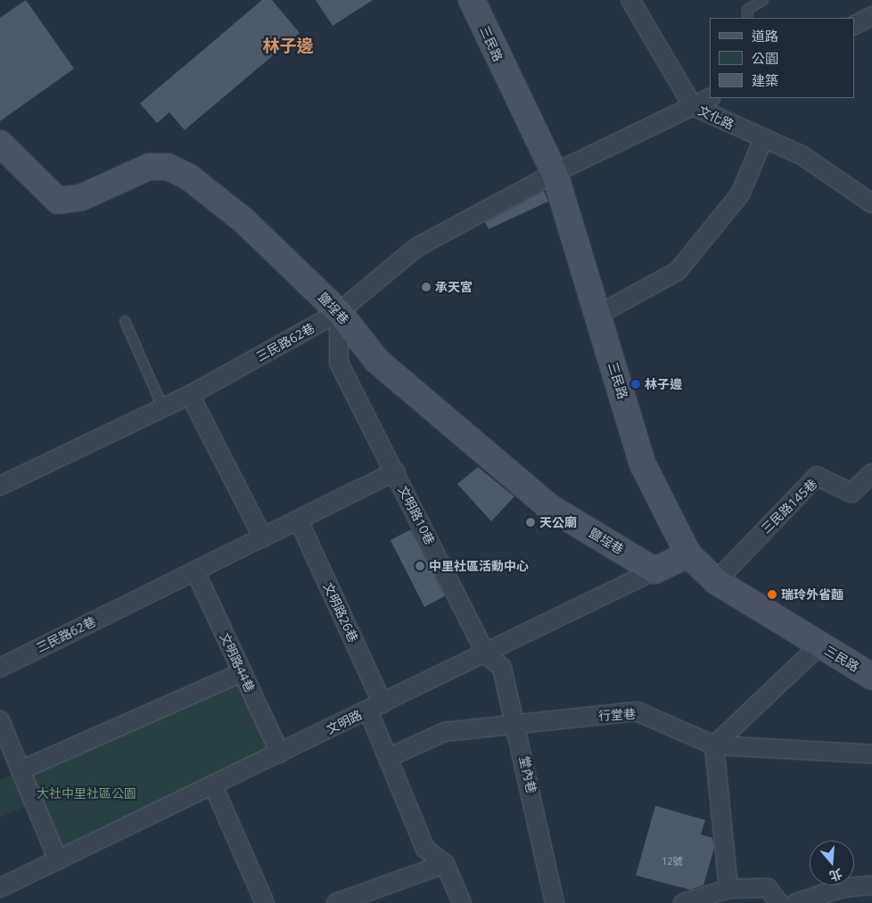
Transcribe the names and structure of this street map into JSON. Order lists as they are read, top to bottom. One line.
{"streets":{"street":["三民路","文化路","鹽埕巷","三民路62巷","三民路145巷","文明路10巷","文明路26巷","文明路44巷","行堂巷","文明路","堂內巷"]},"crossings":[["三民路","文化路"],["三民路","三民路62巷"],["三民路","三民路145巷"],["三民路","文明路"],["文化路","三民路62巷"],["鹽埕巷","三民路62巷"],["鹽埕巷","文明路10巷"],["鹽埕巷","文明路"],["三民路62巷","文明路10巷"],["三民路62巷","文明路26巷"],["三民路62巷","文明路44巷"],["文明路10巷","文明路"],["文明路10巷","堂內巷"],["文明路26巷","行堂巷"],["文明路26巷","文明路"],["文明路44巷","文明路"],["行堂巷","堂內巷"],["文明路","堂內巷"]],"districts":["林子邊"],"parks":["大社中里社區公園"],"places":["承天宮","林子邊","天公廟","中里社區活動中心","瑞玲外省麵"],"house_numbers":["12號"],"legend":["道路","公園","建築"],"north":"bottom"}
